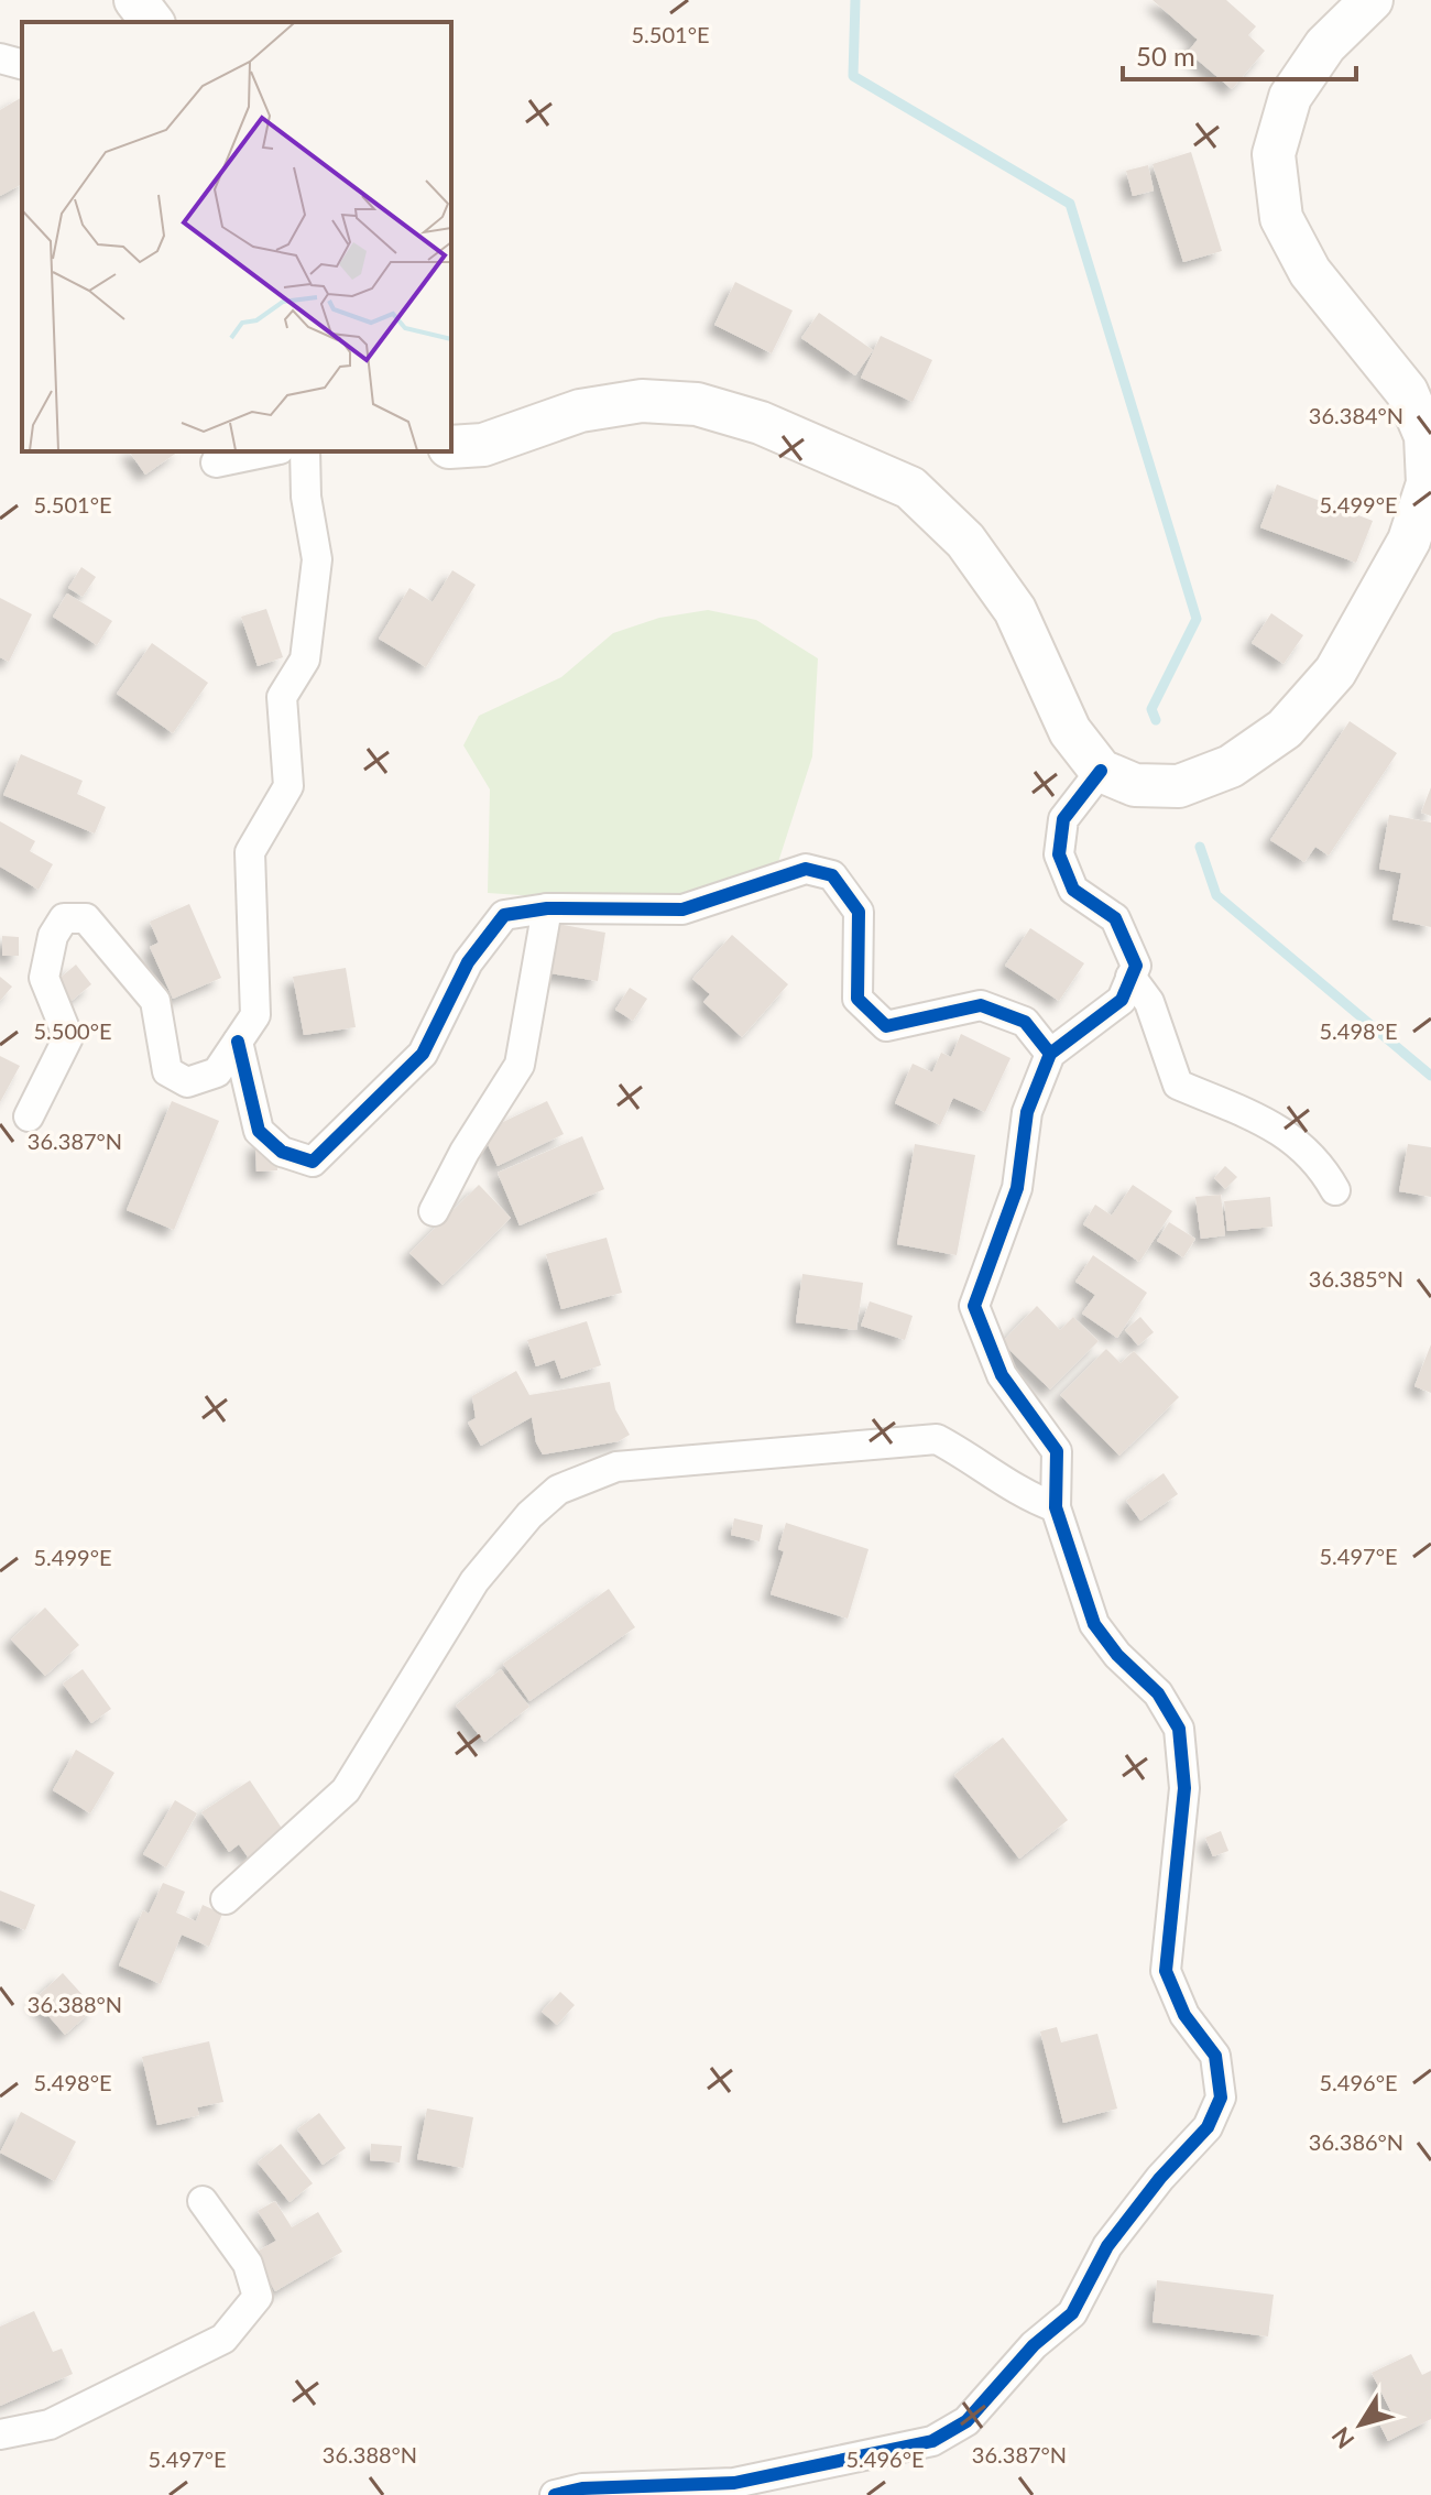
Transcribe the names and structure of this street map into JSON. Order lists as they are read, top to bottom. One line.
{"scale_bar":"50 m","north":"bottom left","coordinates":["5.501°E","36.384°N","5.499°E","5.498°E","5.500°E","36.387°N","36.385°N","5.497°E","36.388°N","5.496°E","36.386°N"]}
